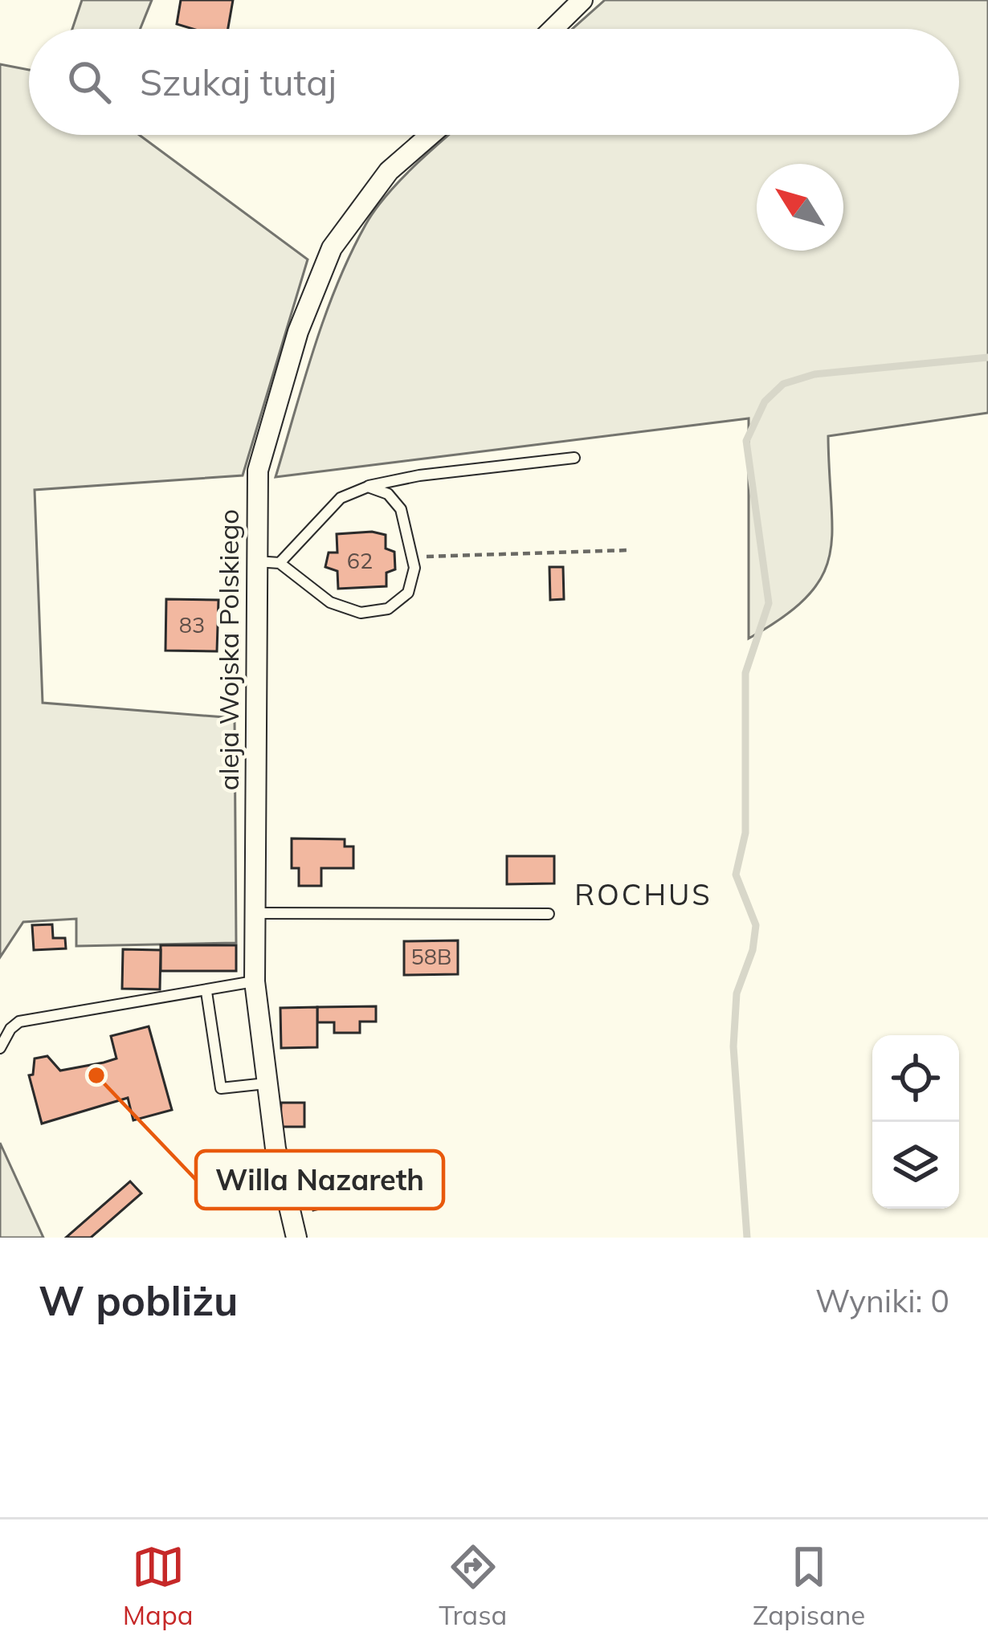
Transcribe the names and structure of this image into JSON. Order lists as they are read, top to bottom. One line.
{"streets":{"street":["aleja Wojska Polskiego"]},"districts":["ROCHUS"],"places":["Willa Nazareth"],"house_numbers":["62","83","58B"],"north":"top left","page":{"search":"Szukaj tutaj","heading":["W pobliżu","Wyniki: 0"],"nav":["Mapa","Trasa","Zapisane"]}}
